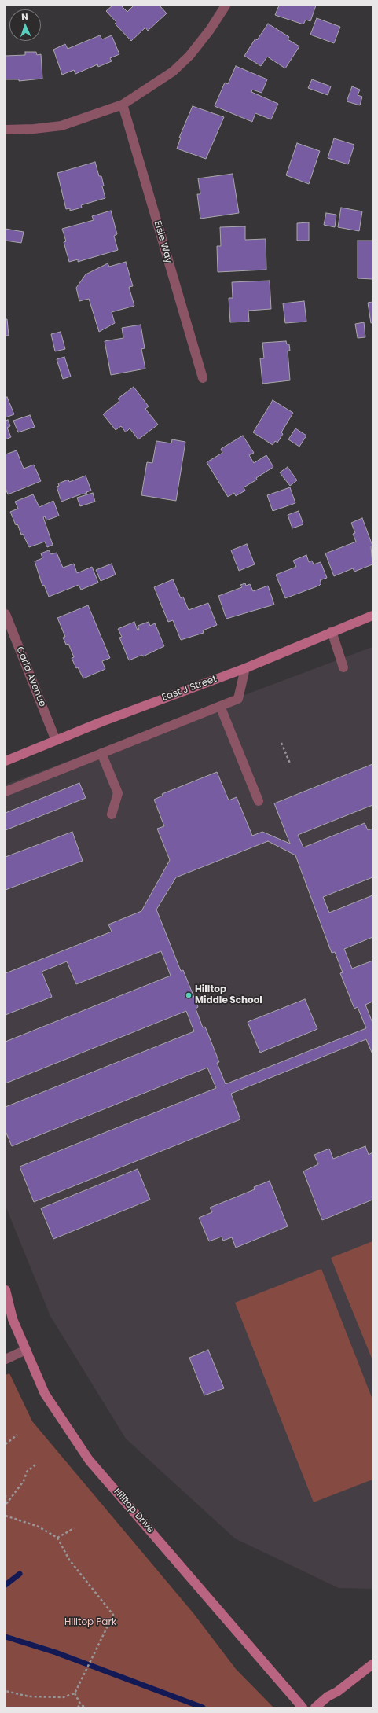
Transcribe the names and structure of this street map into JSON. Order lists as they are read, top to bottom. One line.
{"streets":{"main road":["East J Street","Hilltop Drive"],"street":["Elsie Way","Carla Avenue"]},"crossings":[["Carla Avenue","East J Street"]],"parks":["Hilltop Park"],"places":["Hilltop Middle School"],"north":"top"}
